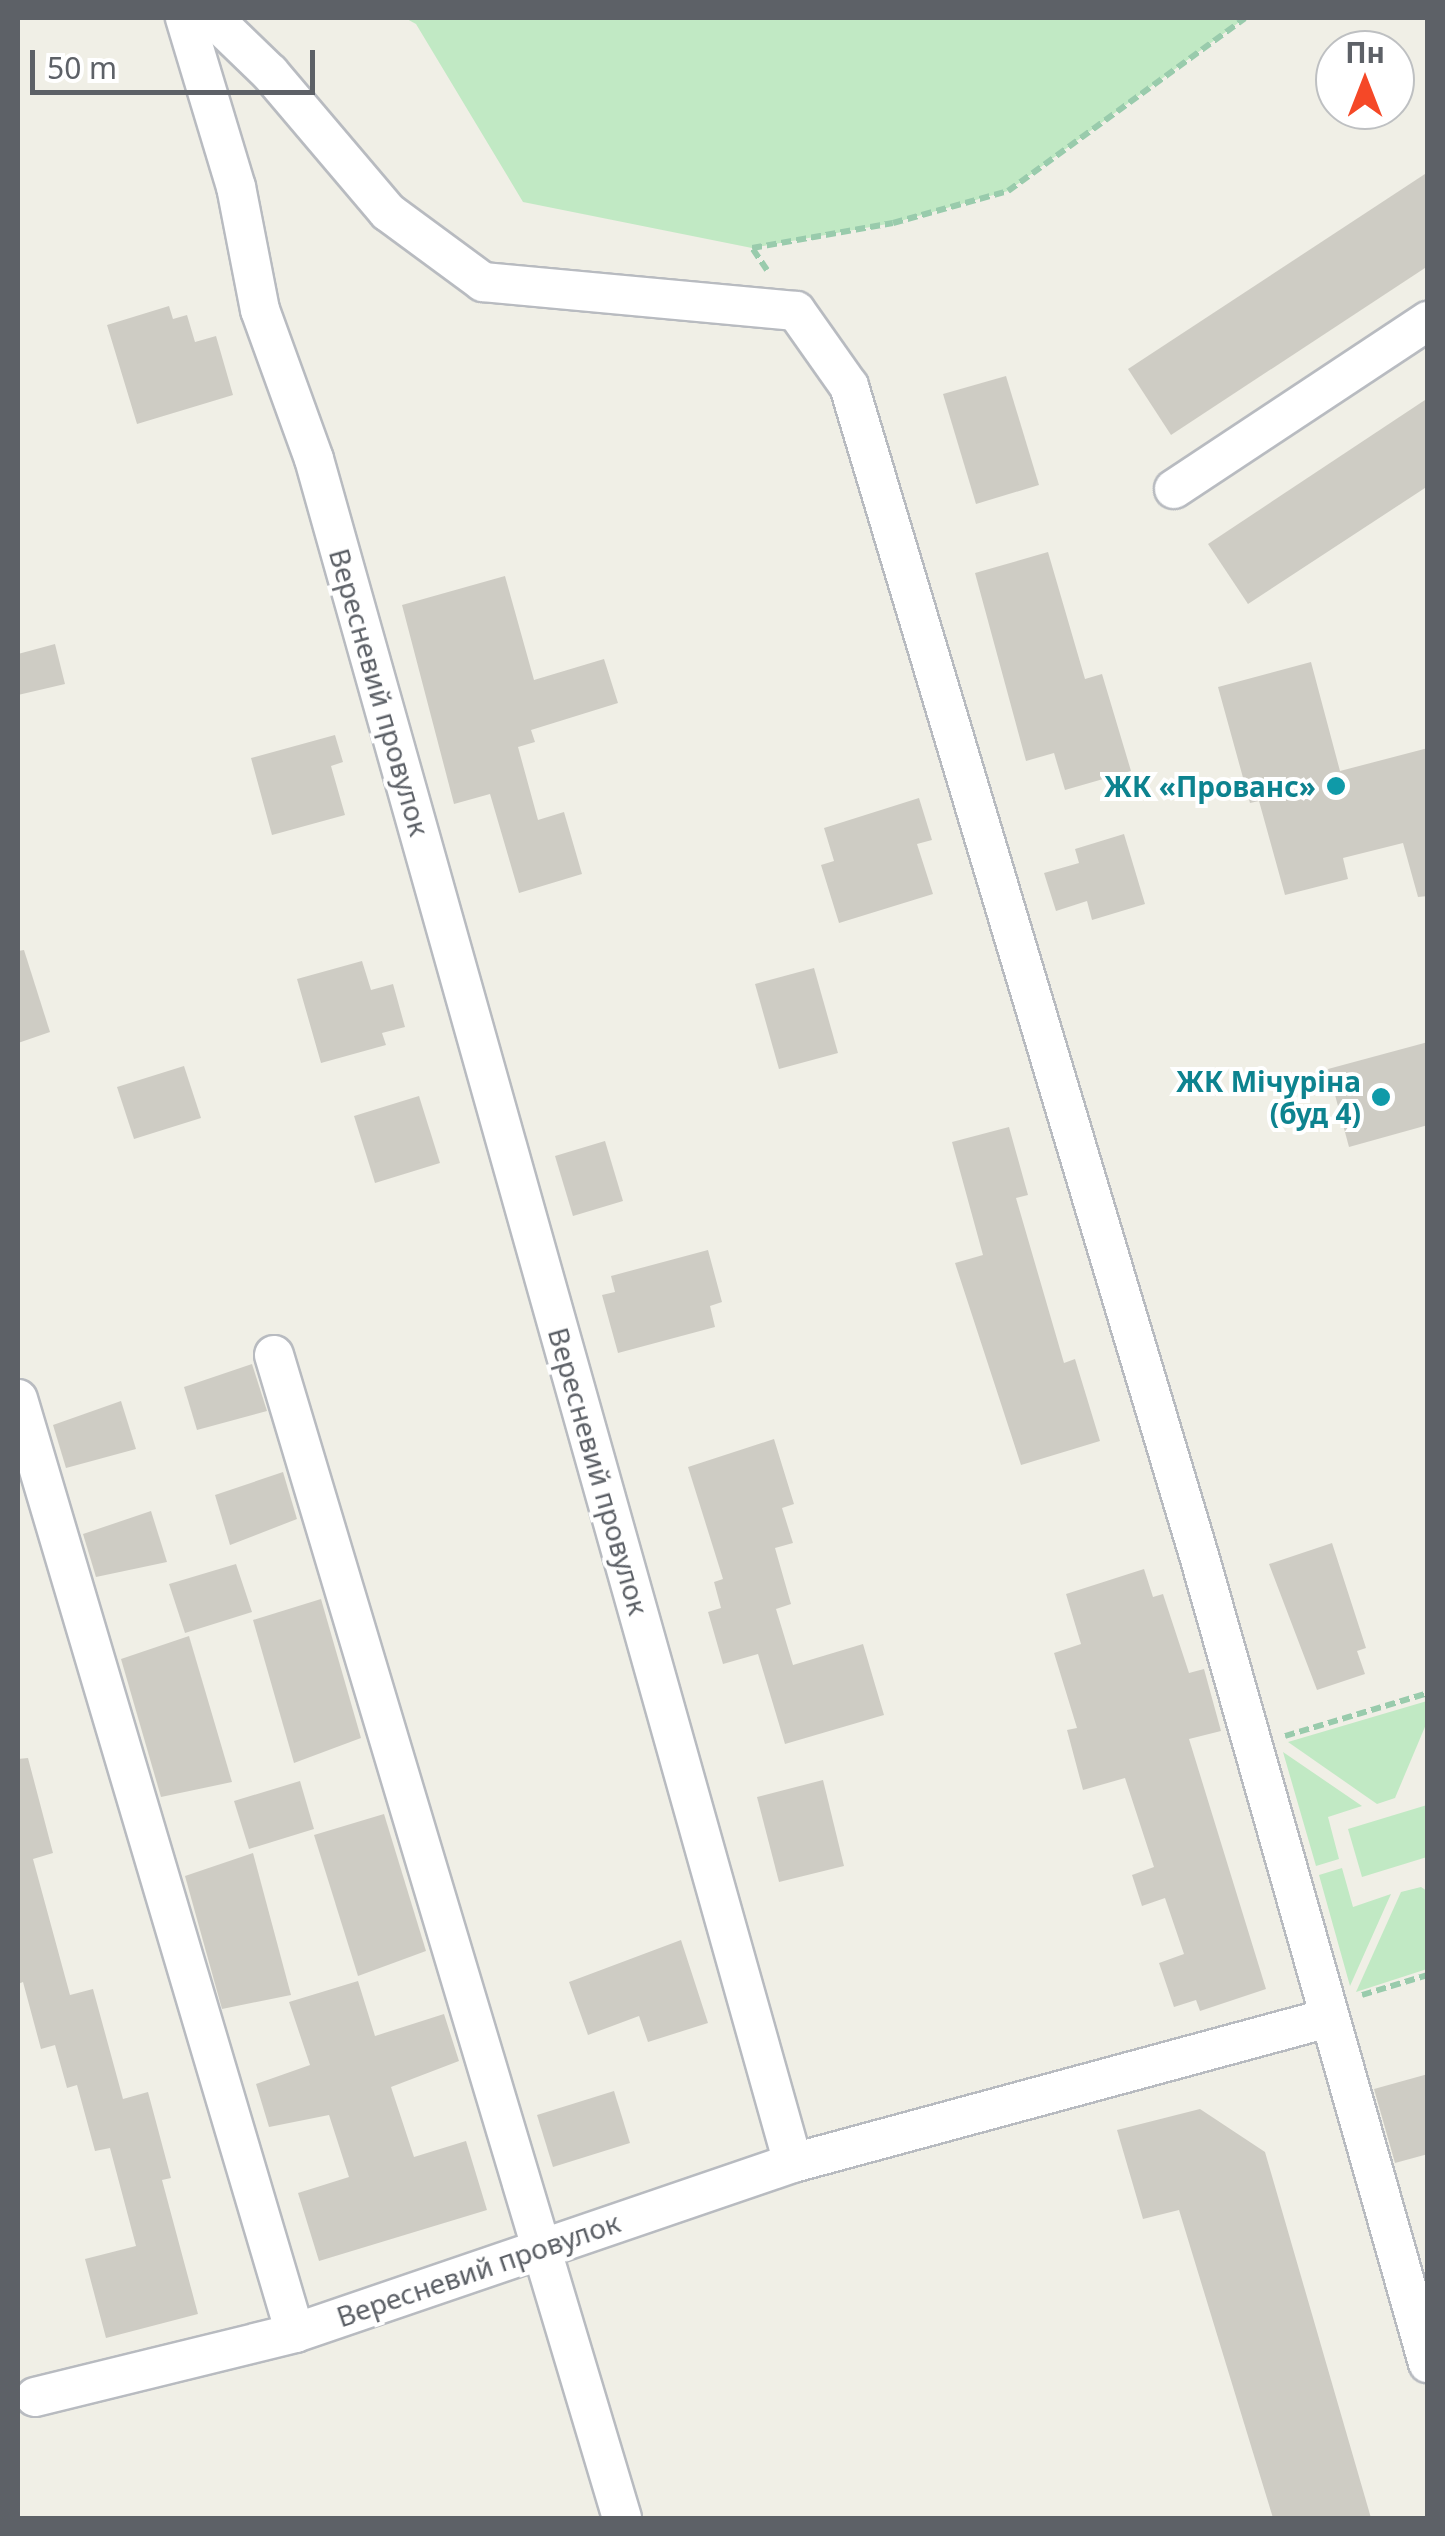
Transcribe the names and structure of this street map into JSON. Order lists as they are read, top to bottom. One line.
{"streets":{"street":["Вересневий провулок"]},"places":["ЖК «Прованс»","ЖК Мічуріна (буд 4)"],"scale_bar":"50 m","north":"top"}
